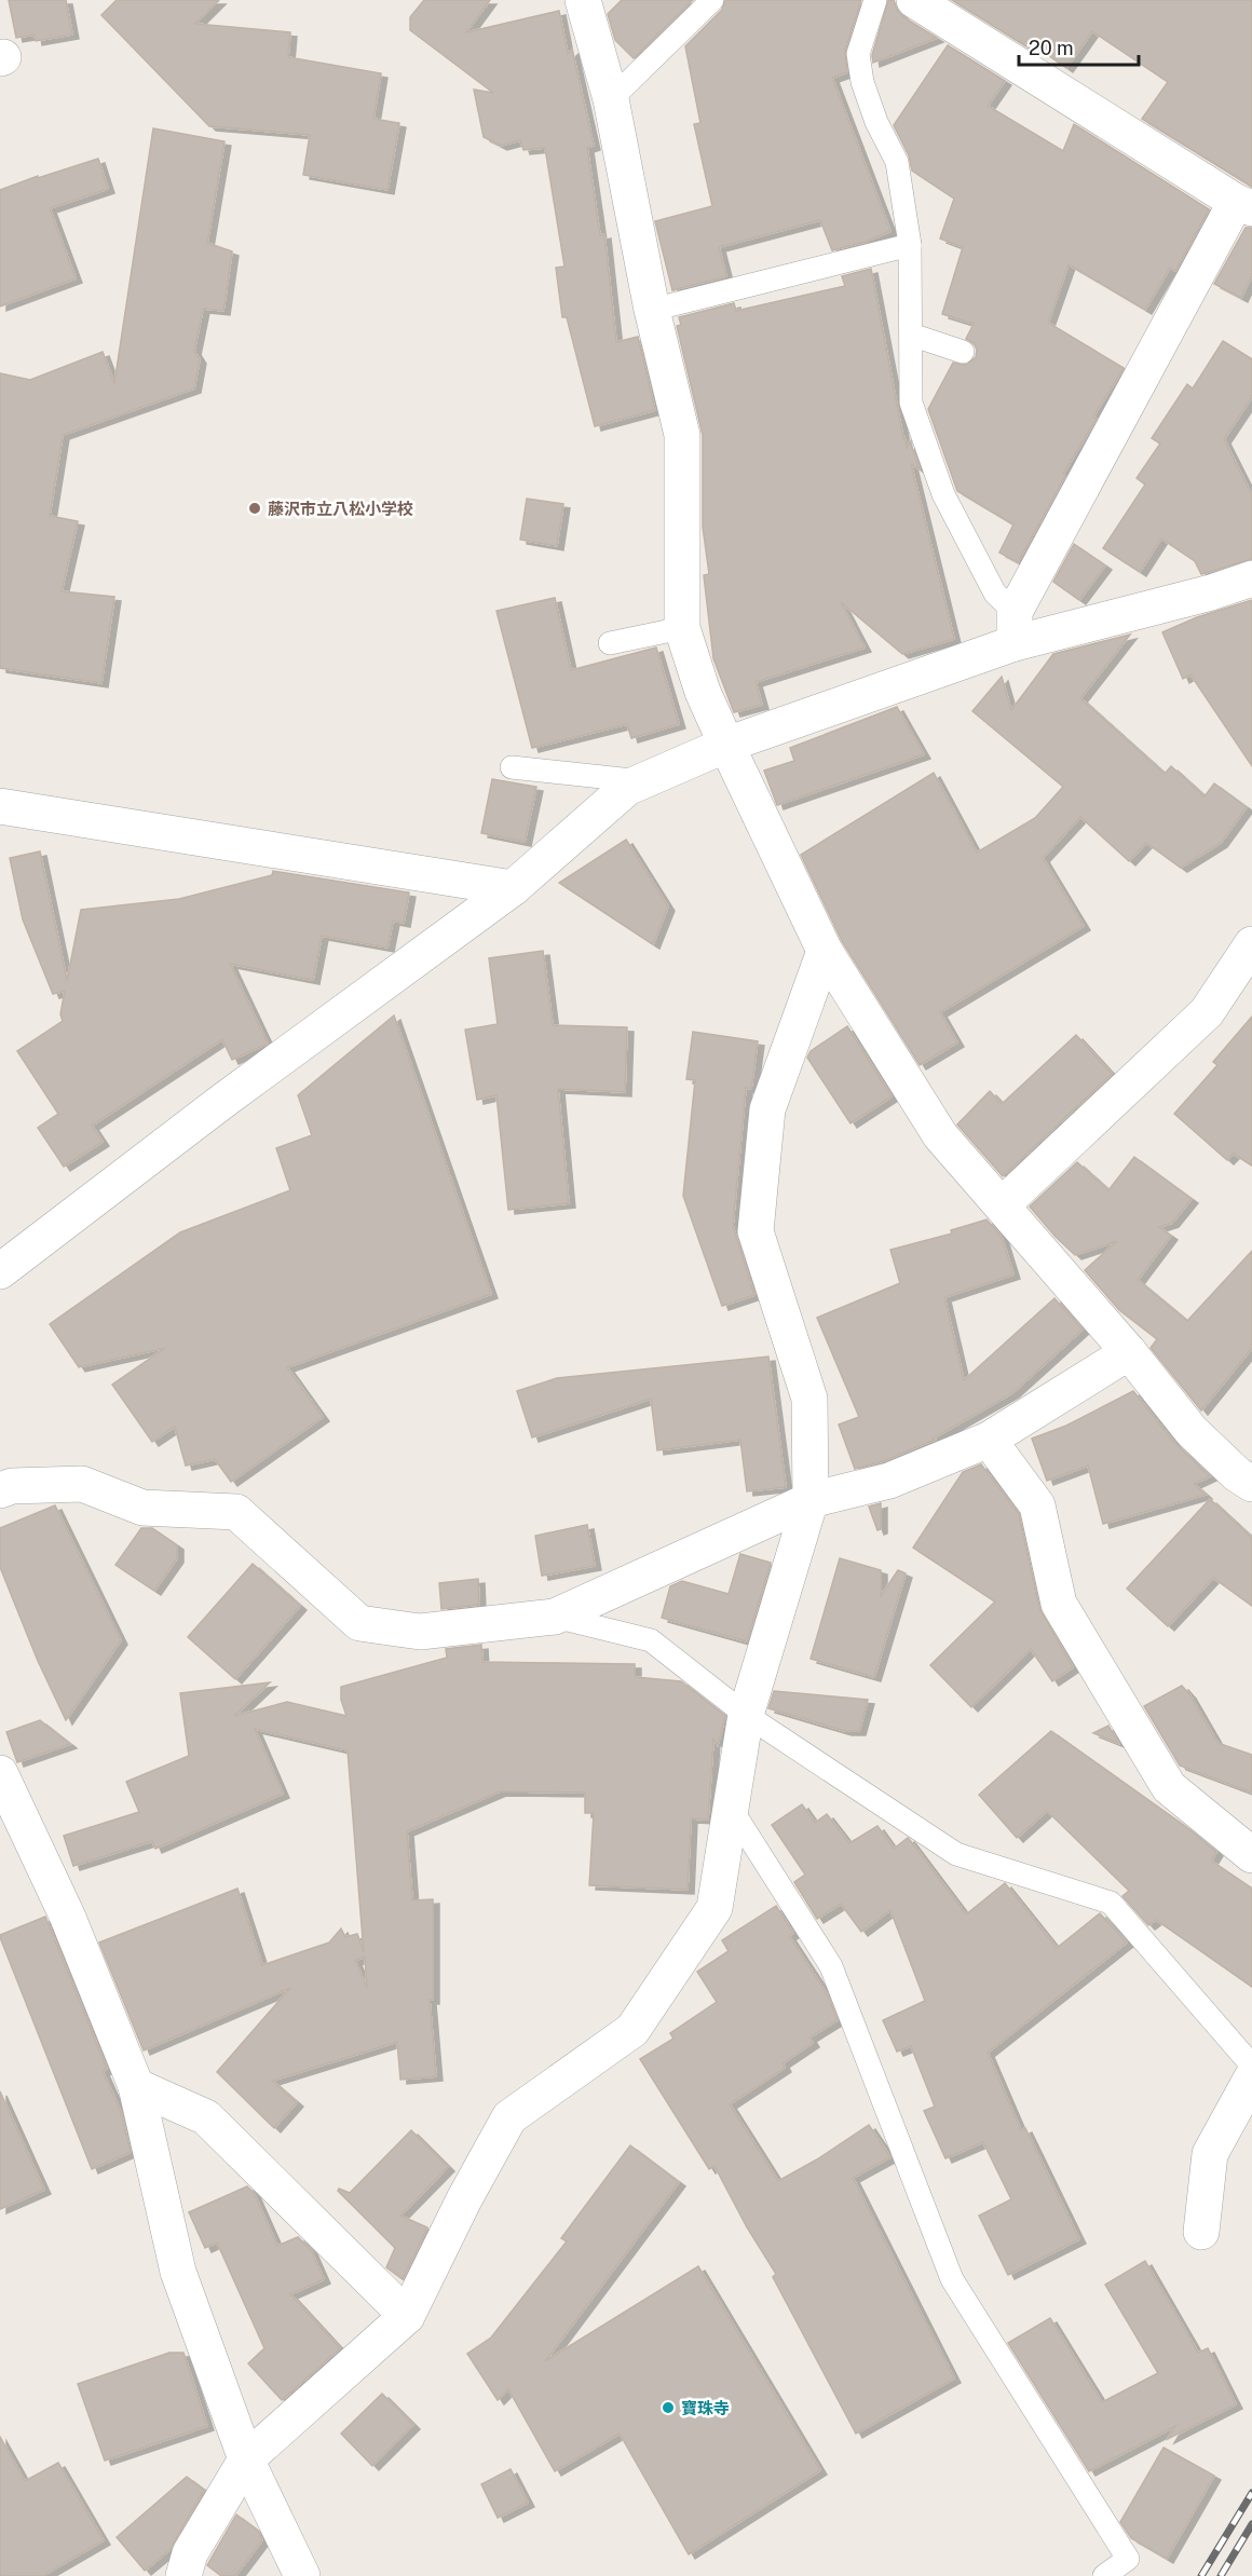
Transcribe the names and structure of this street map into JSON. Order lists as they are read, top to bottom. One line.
{"places":["藤沢市立八松小学校","寶珠寺"],"scale_bar":"20 m"}
